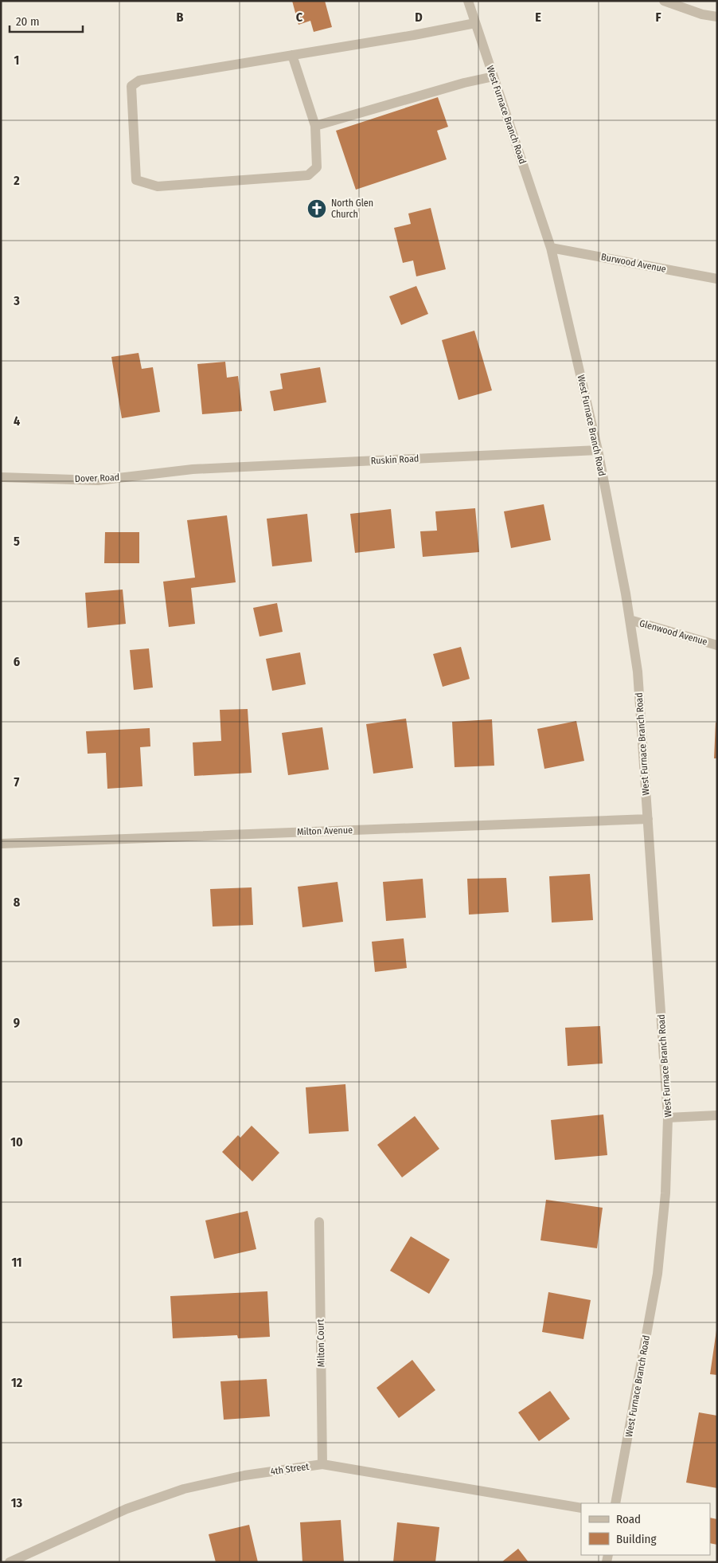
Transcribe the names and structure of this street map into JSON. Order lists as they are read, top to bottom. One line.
{"streets":{"street":["West Furnace Branch Road","Burwood Avenue","Ruskin Road","Dover Road","Glenwood Avenue","Milton Avenue","Milton Court","4th Street"]},"crossings":[["West Furnace Branch Road","Burwood Avenue"],["West Furnace Branch Road","Ruskin Road"],["West Furnace Branch Road","Glenwood Avenue"],["West Furnace Branch Road","Milton Avenue"],["Ruskin Road","Dover Road"],["Milton Court","4th Street"]],"places":{"church":["North Glen Church"]},"legend":["Road","Building"],"scale_bar":"20 m","grid":{"columns":["B","C","D","E","F"],"rows":["1","2","3","4","5","6","7","8","9","10","11","12","13"]}}
